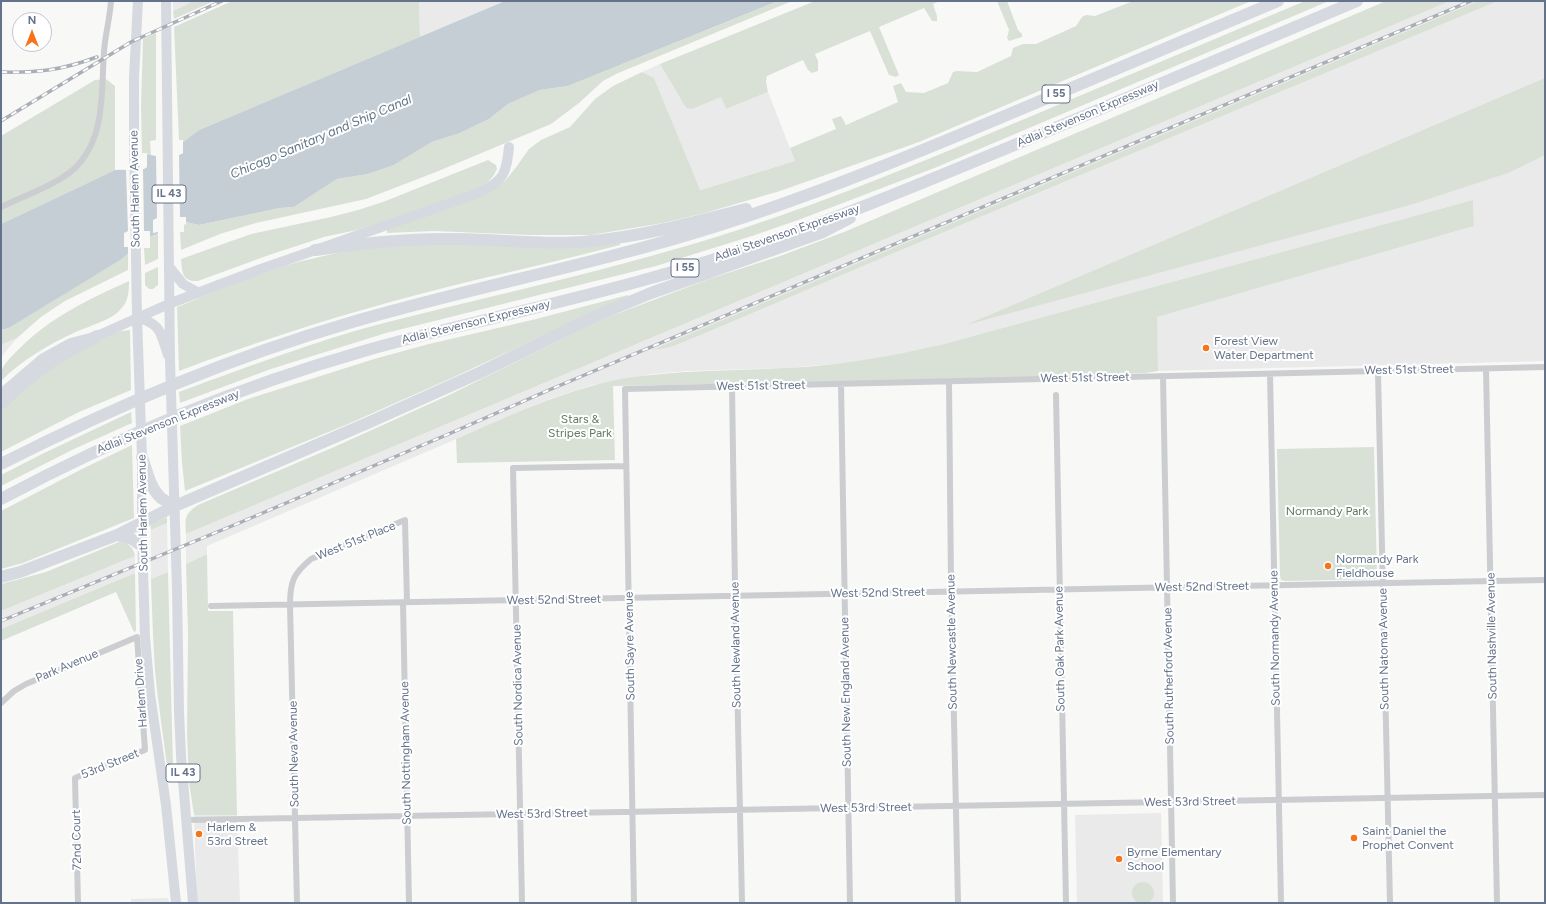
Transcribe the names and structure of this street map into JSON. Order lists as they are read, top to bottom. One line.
{"streets":{"highway":["I 55","Adlai Stevenson Expressway"],"main road":["South Harlem Avenue","IL 43"],"street":["West 51st Street","West 51st Place","West 52nd Street","South Nashville Avenue","South Normandy Avenue","South Newcastle Avenue","South Newland Avenue","South Sayre Avenue","South Oak Park Avenue","South Natoma Avenue","Park Avenue","South Rutherford Avenue","South Nordica Avenue","South New England Avenue","Harlem Drive","South Nottingham Avenue","South Neva Avenue","53rd Street","West 53rd Street","72nd Court"]},"crossings":[["IL 43","West 53rd Street"],["West 51st Street","South Nashville Avenue"],["West 51st Street","South Normandy Avenue"],["West 51st Street","South Newcastle Avenue"],["West 51st Street","South Newland Avenue"],["West 51st Street","South Sayre Avenue"],["West 51st Street","South Natoma Avenue"],["West 51st Street","South Rutherford Avenue"],["West 51st Street","South New England Avenue"],["West 51st Place","West 52nd Street"],["West 51st Place","South Nottingham Avenue"],["West 51st Place","South Neva Avenue"],["West 52nd Street","South Nashville Avenue"],["West 52nd Street","South Normandy Avenue"],["West 52nd Street","South Newcastle Avenue"],["West 52nd Street","South Newland Avenue"],["West 52nd Street","South Sayre Avenue"],["West 52nd Street","South Oak Park Avenue"],["West 52nd Street","South Natoma Avenue"],["West 52nd Street","South Rutherford Avenue"],["West 52nd Street","South Nordica Avenue"],["West 52nd Street","South New England Avenue"],["West 52nd Street","South Nottingham Avenue"],["West 52nd Street","South Neva Avenue"],["South Nashville Avenue","West 53rd Street"],["South Normandy Avenue","West 53rd Street"],["South Newcastle Avenue","West 53rd Street"],["South Newland Avenue","West 53rd Street"],["South Sayre Avenue","South Nordica Avenue"],["South Sayre Avenue","West 53rd Street"],["South Oak Park Avenue","West 53rd Street"],["South Natoma Avenue","West 53rd Street"],["Park Avenue","Harlem Drive"],["South Rutherford Avenue","West 53rd Street"],["South Nordica Avenue","West 53rd Street"],["South New England Avenue","West 53rd Street"],["Harlem Drive","53rd Street"],["South Nottingham Avenue","West 53rd Street"],["South Neva Avenue","West 53rd Street"],["53rd Street","72nd Court"]],"water":["Chicago Sanitary and Ship Canal"],"parks":["Stars & Stripes Park","Normandy Park"],"places":["Forest View Water Department","Normandy Park Fieldhouse","Harlem & 53rd Street","Saint Daniel the Prophet Convent","Byrne Elementary School"],"north":"top"}
